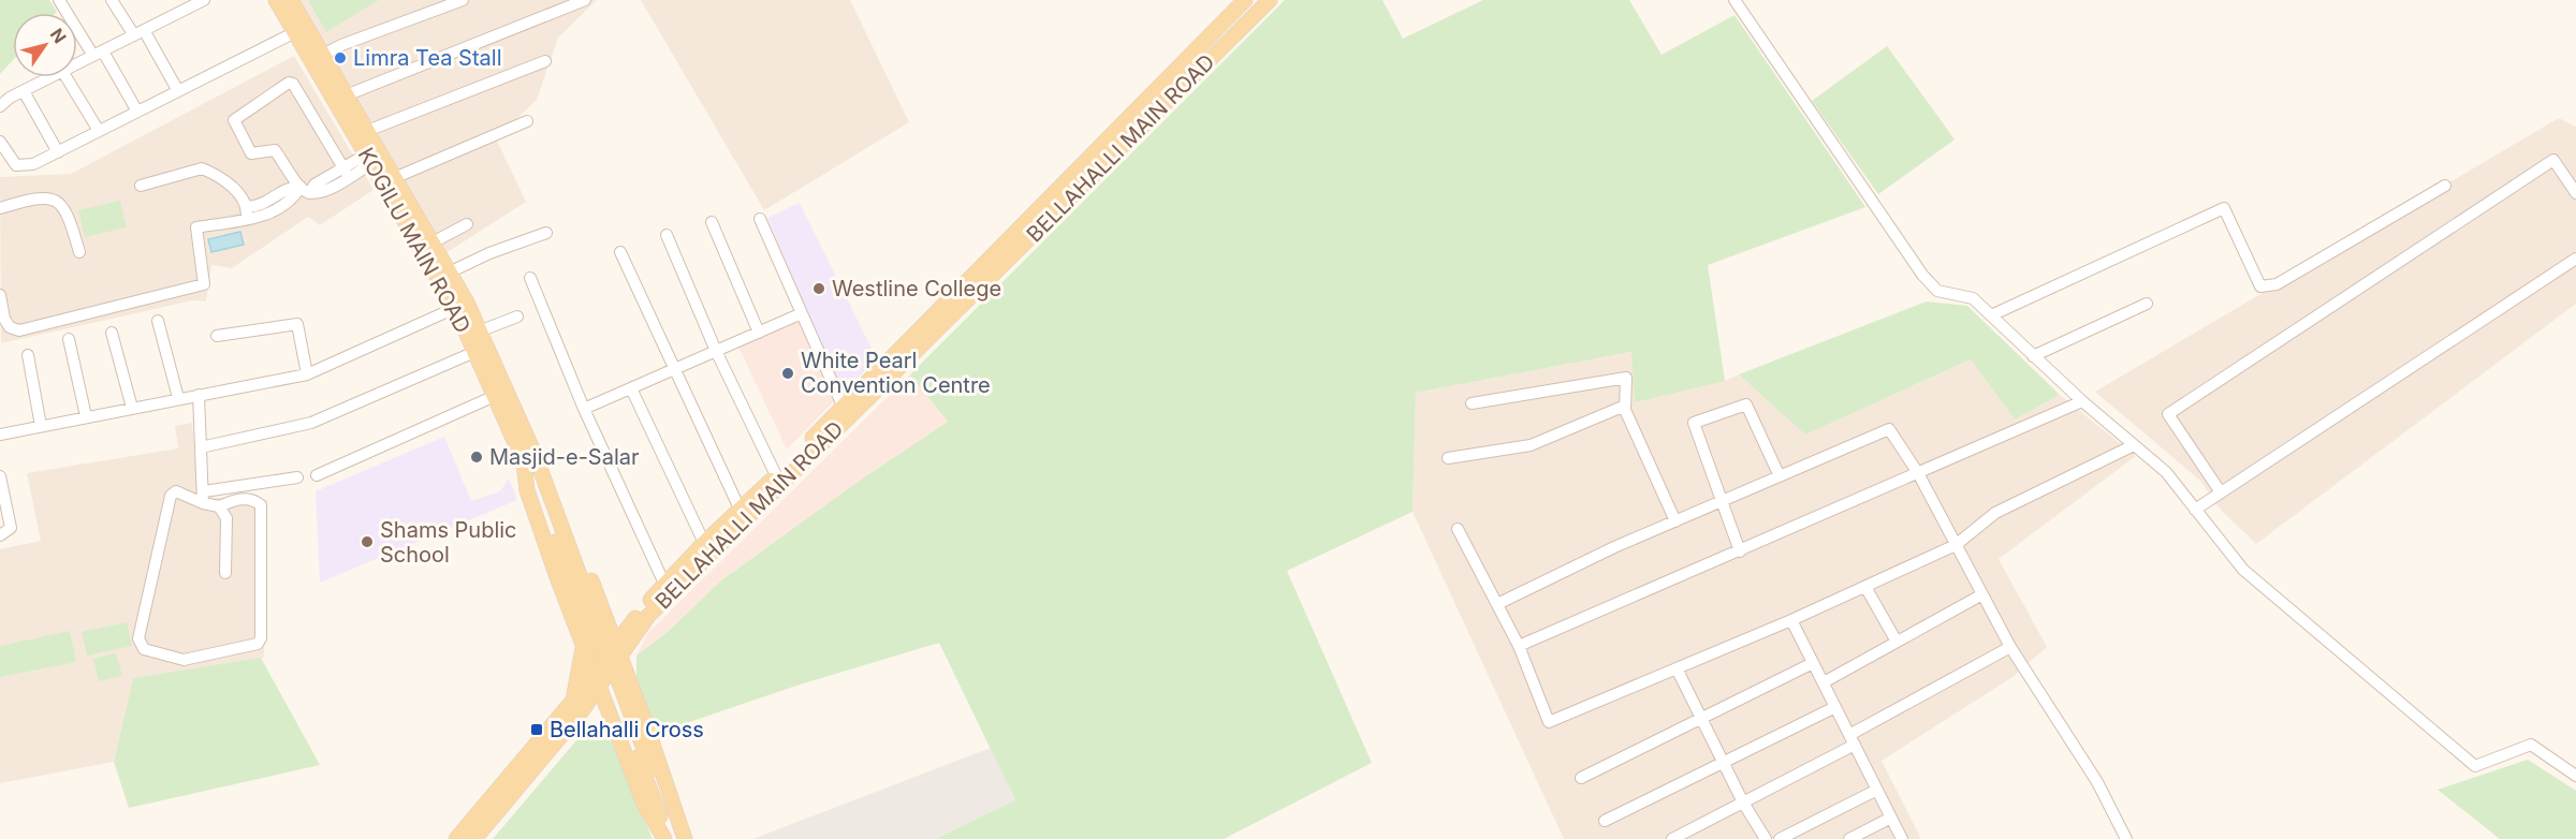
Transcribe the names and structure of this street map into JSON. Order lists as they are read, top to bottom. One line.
{"streets":{"main road":["BELLAHALLI MAIN ROAD","KOGILU MAIN ROAD"]},"crossings":[["BELLAHALLI MAIN ROAD","KOGILU MAIN ROAD"]],"places":{"other":["Limra Tea Stall","Westline College","White Pearl Convention Centre","Masjid-e-Salar","Shams Public School"],"transit":["Bellahalli Cross"]},"north":"top right"}
